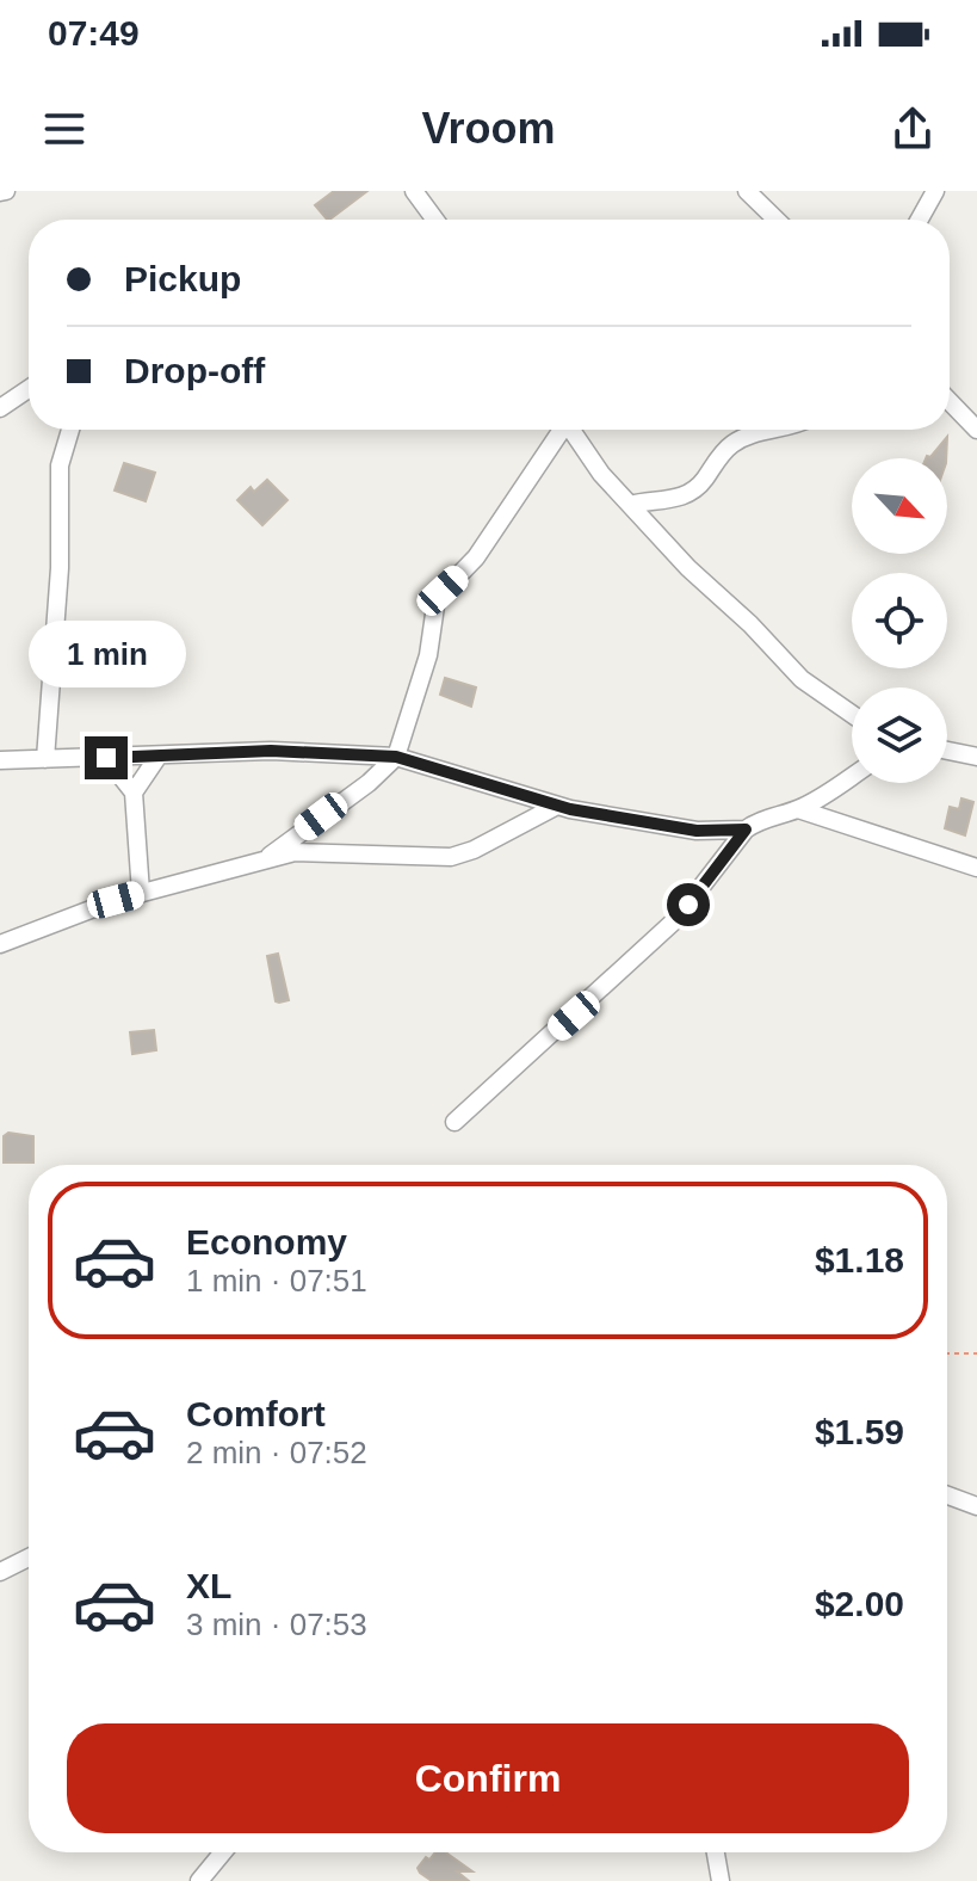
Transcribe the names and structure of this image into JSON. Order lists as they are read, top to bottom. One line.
{"north":"bottom right","page":{"status":"07:49","header":"Vroom","banner":["Pickup","Drop-off"],"bubble":"1 min","list":[{"name":"Economy","note":"1 min · 07:51","value":"$1.18"},{"name":"Comfort","note":"2 min · 07:52","value":"$1.59"},{"name":"XL","note":"3 min · 07:53","value":"$2.00"}],"buttons":"Confirm"}}
